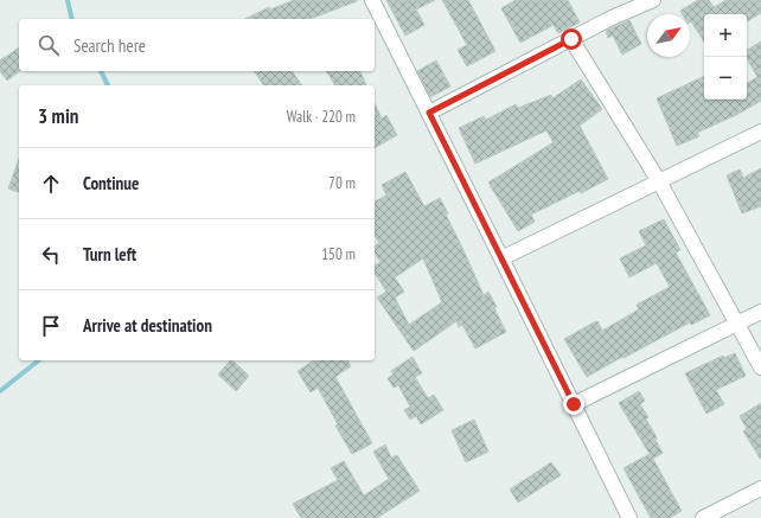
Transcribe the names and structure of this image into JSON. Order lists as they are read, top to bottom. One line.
{"north":"top right","page":{"map_buttons":["+","−"],"search":"Search here","heading":["3 min","Walk · 220 m"],"list":[["Continue","70 m"],["Turn left","150 m"],"Arrive at destination"]}}
